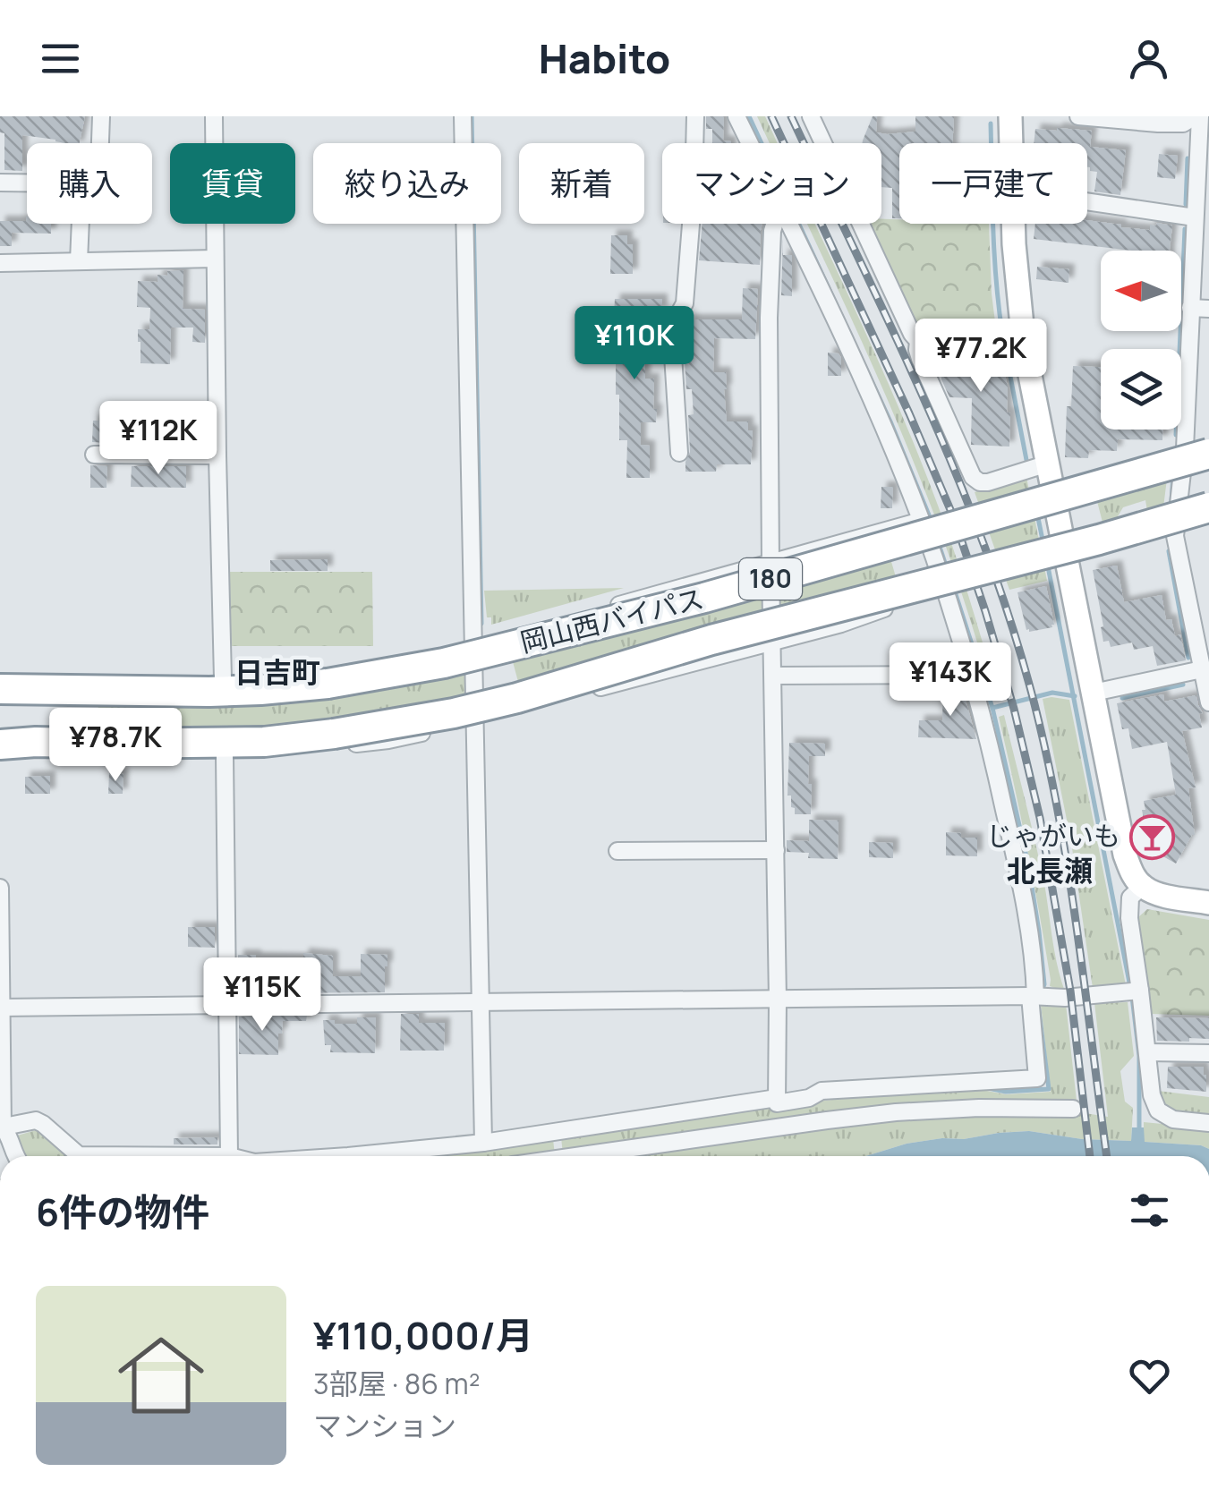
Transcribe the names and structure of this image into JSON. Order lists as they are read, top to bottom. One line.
{"streets":{"highway":["180","岡山西バイパス"]},"districts":["日吉町","北長瀬"],"places":{"bar":["じゃがいも"]},"north":"left","page":{"header":"Habito","chip":["購入","賃貸","絞り込み","新着","マンション","一戸建て"],"price":["¥110K","¥77.2K","¥112K","¥143K","¥78.7K","¥115K"],"heading":"6件の物件","list":[{"name":"¥110,000/月","note":"3部屋 · 86 m² · マンション"}]}}
